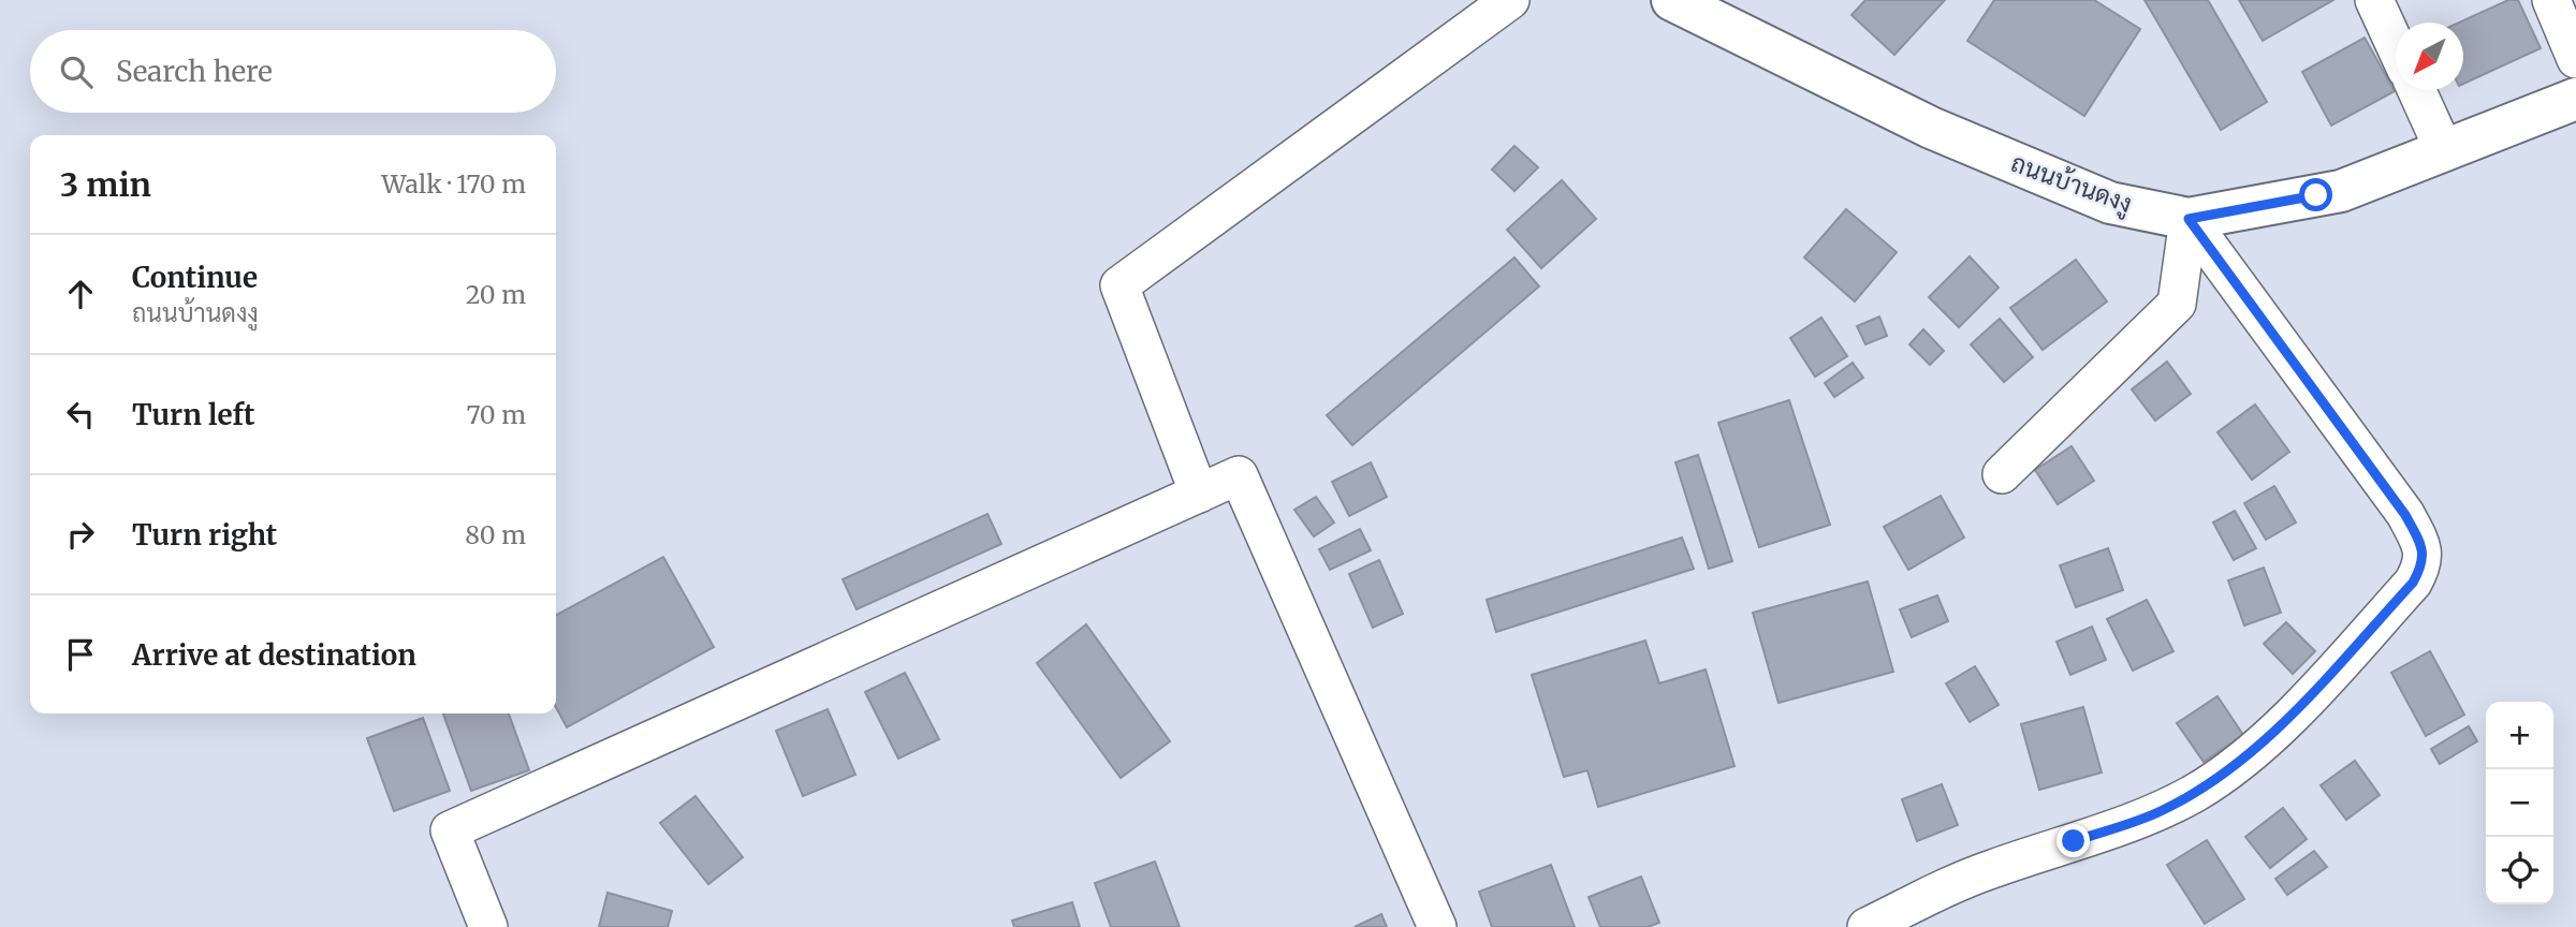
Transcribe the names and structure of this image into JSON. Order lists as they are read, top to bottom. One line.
{"streets":{"street":["ถนนบ้านดงงู"]},"north":"bottom left","page":{"search":"Search here","heading":["3 min","Walk · 170 m"],"list":[["Continue","ถนนบ้านดงงู","20 m"],["Turn left","70 m"],["Turn right","80 m"],"Arrive at destination"],"map_buttons":["+","−"]}}
